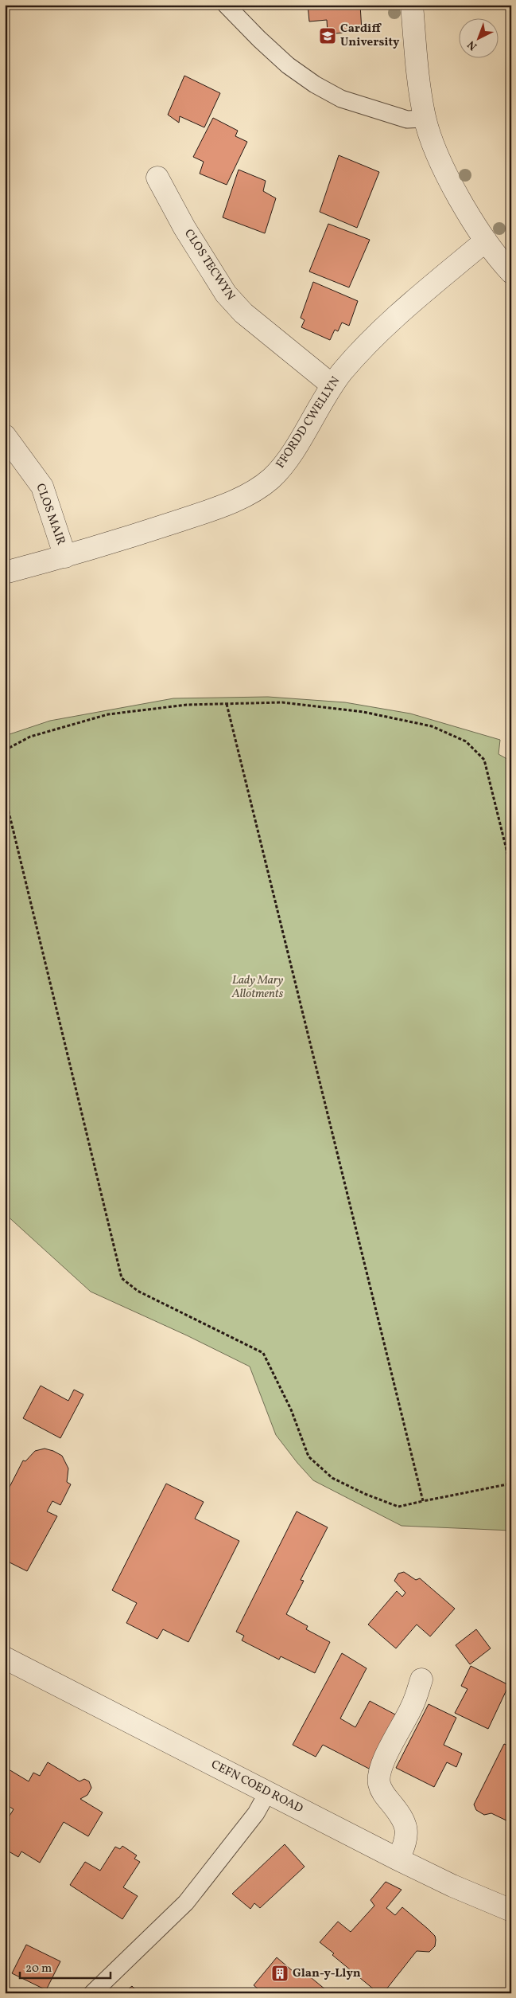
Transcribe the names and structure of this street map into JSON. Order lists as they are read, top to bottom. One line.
{"streets":{"street":["CLOS TECWYN","FFORDD CWELLYN","CLOS MAIR","CEFN COED ROAD"]},"crossings":[["CLOS TECWYN","FFORDD CWELLYN"],["FFORDD CWELLYN","CLOS MAIR"]],"parks":["Lady Mary Allotments"],"places":{"school or university":["Cardiff University"],"building":["Glan-y-Llyn"]},"scale_bar":"20 m","north":"bottom left"}
